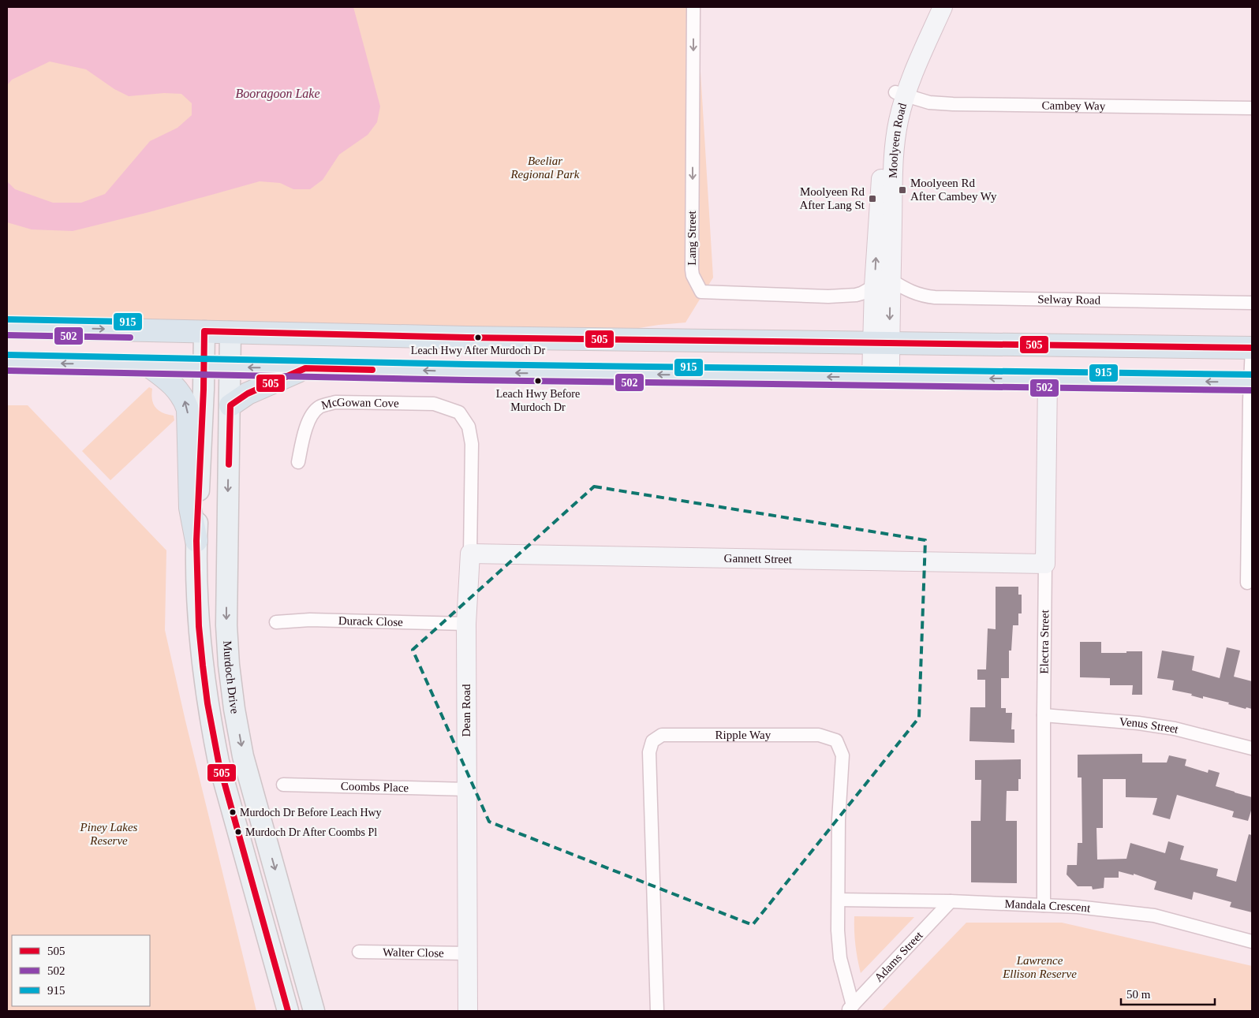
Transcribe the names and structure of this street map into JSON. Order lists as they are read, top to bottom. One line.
{"streets":{"main road":["Murdoch Drive"],"street":["Cambey Way","Moolyeen Road","Lang Street","Selway Road","McGowan Cove","Gannett Street","Durack Close","Electra Street","Dean Road","Venus Street","Ripple Way","Coombs Place","Mandala Crescent","Walter Close","Adams Street"]},"crossings":[["Cambey Way","Moolyeen Road"],["Moolyeen Road","Lang Street"],["Moolyeen Road","Selway Road"],["Lang Street","Selway Road"],["McGowan Cove","Dean Road"],["Gannett Street","Electra Street"],["Gannett Street","Dean Road"],["Durack Close","Dean Road"],["Electra Street","Venus Street"],["Electra Street","Mandala Crescent"],["Dean Road","Coombs Place"],["Dean Road","Walter Close"],["Ripple Way","Mandala Crescent"],["Ripple Way","Adams Street"],["Mandala Crescent","Adams Street"]],"water":["Booragoon Lake"],"parks":["Beeliar Regional Park","Piney Lakes Reserve","Lawrence Ellison Reserve"],"places":{"transit":["Moolyeen Rd After Cambey Wy","Moolyeen Rd After Lang St"],"other":["Leach Hwy After Murdoch Dr","Leach Hwy Before Murdoch Dr","Murdoch Dr Before Leach Hwy","Murdoch Dr After Coombs Pl"]},"lines":["transit line 915","transit line 505","transit line 502"],"legend":["505","502","915"],"scale_bar":"50 m"}
